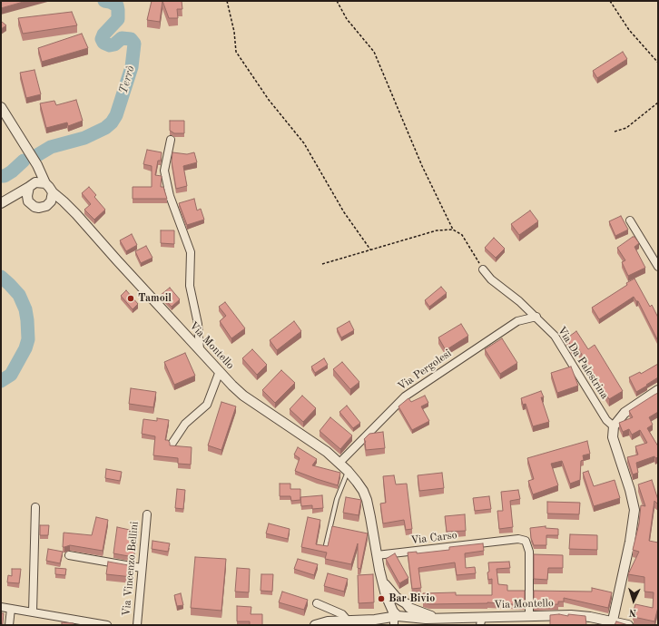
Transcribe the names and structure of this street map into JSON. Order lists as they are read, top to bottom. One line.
{"streets":{"street":["Via Montello","Via Da Palestrina","Via Pergolesi","Via Carso","Via Vincenzo Bellini"]},"crossings":[["Via Montello","Via Pergolesi"],["Via Montello","Via Carso"],["Via Da Palestrina","Via Pergolesi"]],"water":["Terrò"],"places":["Tamoil","Bar Bivio"],"north":"bottom"}
